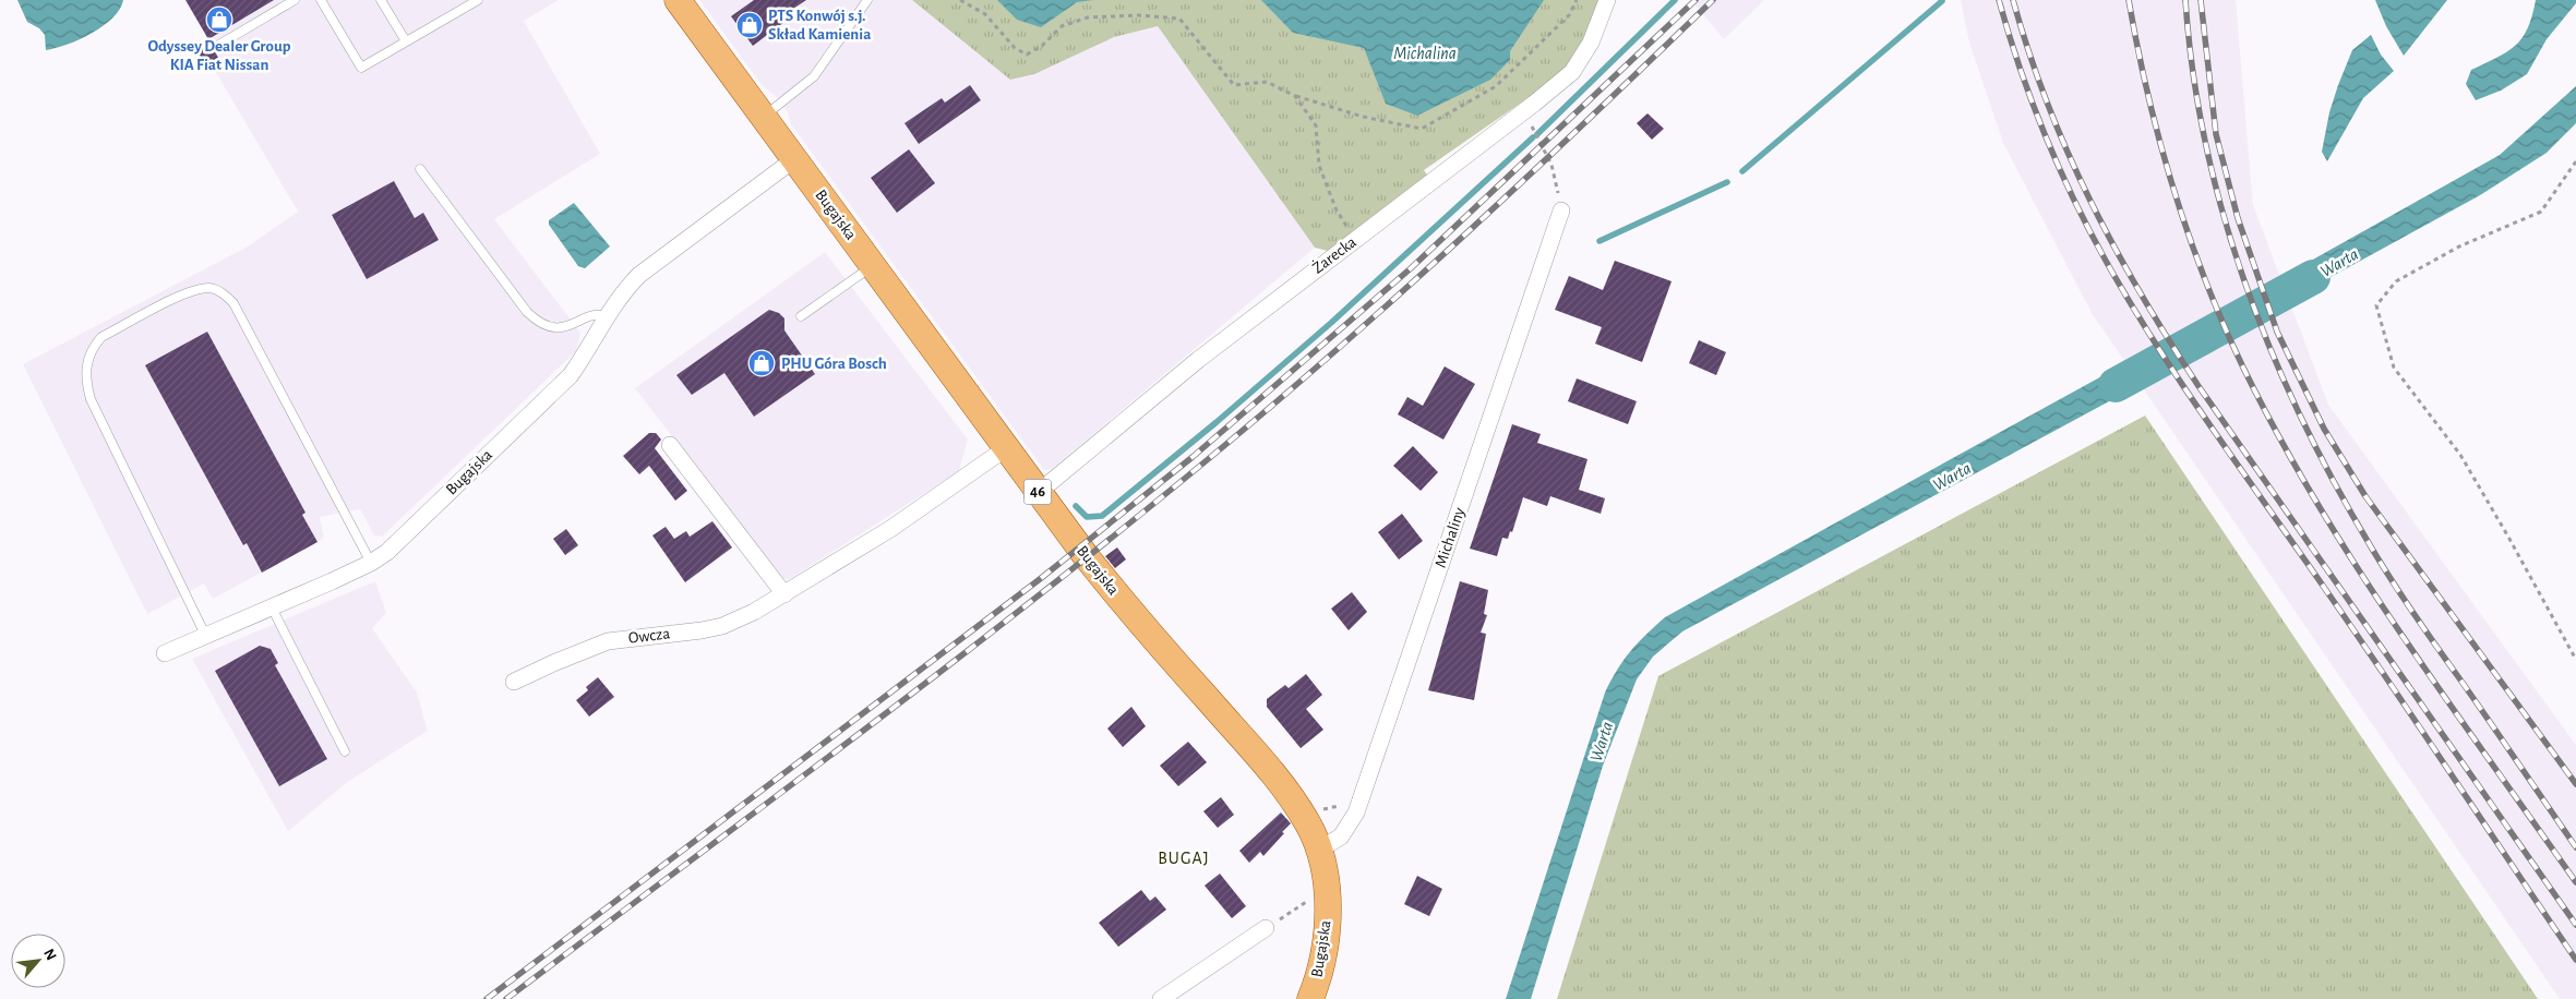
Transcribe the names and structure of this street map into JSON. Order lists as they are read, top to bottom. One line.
{"streets":{"main road":["Bugajska","46"],"street":["Żarecka","Michaliny","Owcza"]},"crossings":[["Bugajska","Żarecka"],["Bugajska","Michaliny"],["Bugajska","Owcza"]],"districts":["BUGAJ"],"water":["Michalina","Warta"],"places":{"shop":["Odyssey Dealer Group KIA Fiat Nissan","PTS Konwój s.j. Skład Kamienia","PHU Góra Bosch"]},"north":"top right"}
